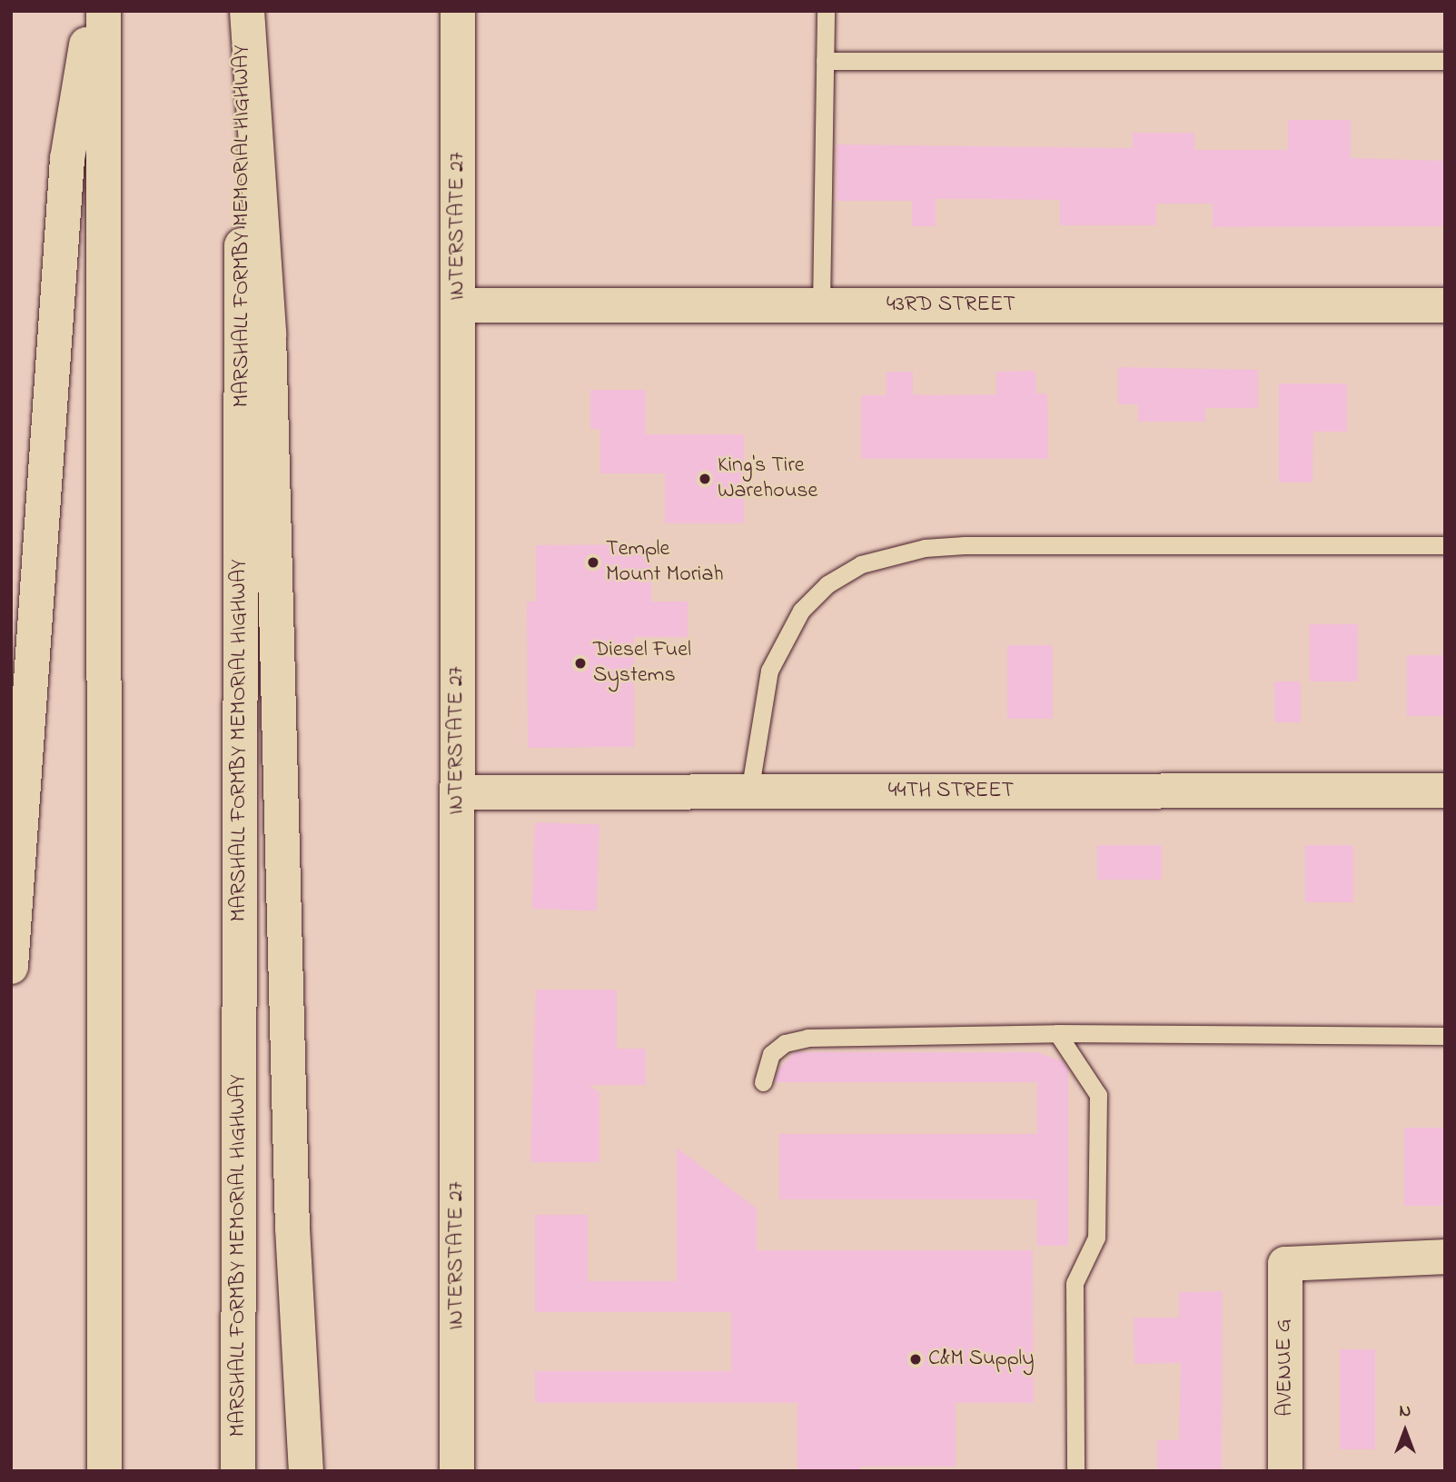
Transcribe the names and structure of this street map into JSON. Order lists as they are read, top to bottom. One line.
{"streets":{"main road":["MARSHALL FORMBY MEMORIAL HIGHWAY","INTERSTATE 27","43RD STREET","44TH STREET","AVENUE G"]},"crossings":[["INTERSTATE 27","43RD STREET"],["INTERSTATE 27","44TH STREET"]],"places":["King's Tire Warehouse","Temple Mount Moriah","Diesel Fuel Systems","C&M Supply"],"north":"top"}
